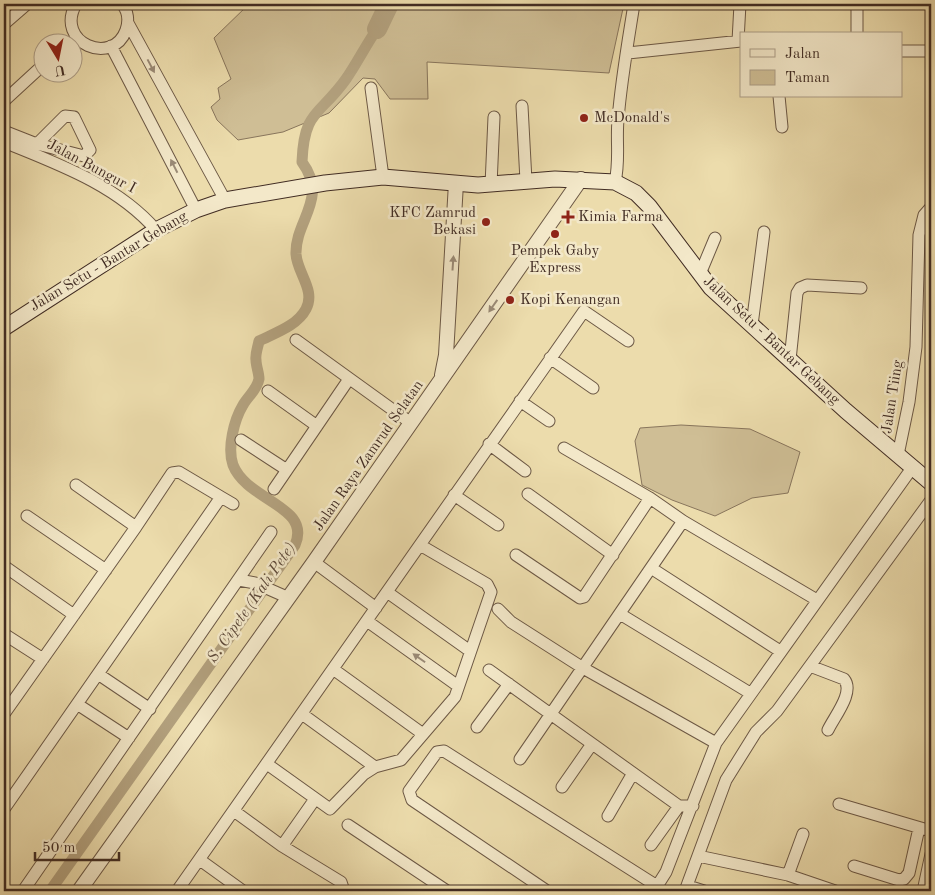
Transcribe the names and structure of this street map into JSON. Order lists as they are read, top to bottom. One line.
{"streets":{"main road":["Jalan Setu - Bantar Gebang"],"street":["Jalan Bungur I","Jalan Tiing","Jalan Raya Zamrud Selatan"]},"crossings":[["Jalan Bungur I","Jalan Setu - Bantar Gebang"],["Jalan Setu - Bantar Gebang","Jalan Tiing"],["Jalan Setu - Bantar Gebang","Jalan Raya Zamrud Selatan"]],"water":["S. Cipete (Kali Pete)"],"places":{"other":["McDonald's","KFC Zamrud Bekasi","Pempek Gaby Express","Kopi Kenangan"],"health":["Kimia Farma"]},"legend":["Jalan","Taman"],"scale_bar":"50 m","north":"bottom"}
